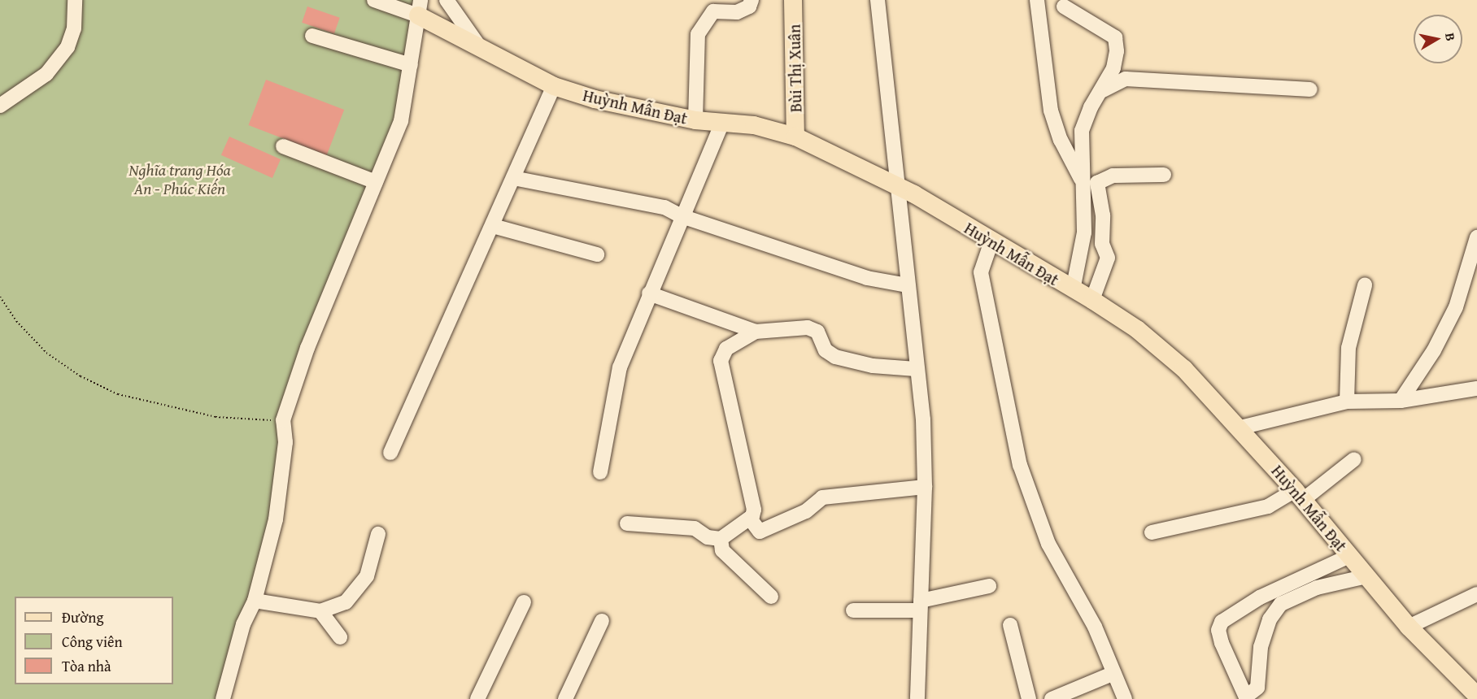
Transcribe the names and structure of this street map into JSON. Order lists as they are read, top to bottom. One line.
{"streets":{"main road":["Bùi Thị Xuân","Huỳnh Mẫn Đạt"]},"crossings":[["Bùi Thị Xuân","Huỳnh Mẫn Đạt"]],"parks":["Nghĩa trang Hóa An - Phúc Kiến"],"legend":["Đường","Công viên","Tòa nhà"],"north":"right"}
